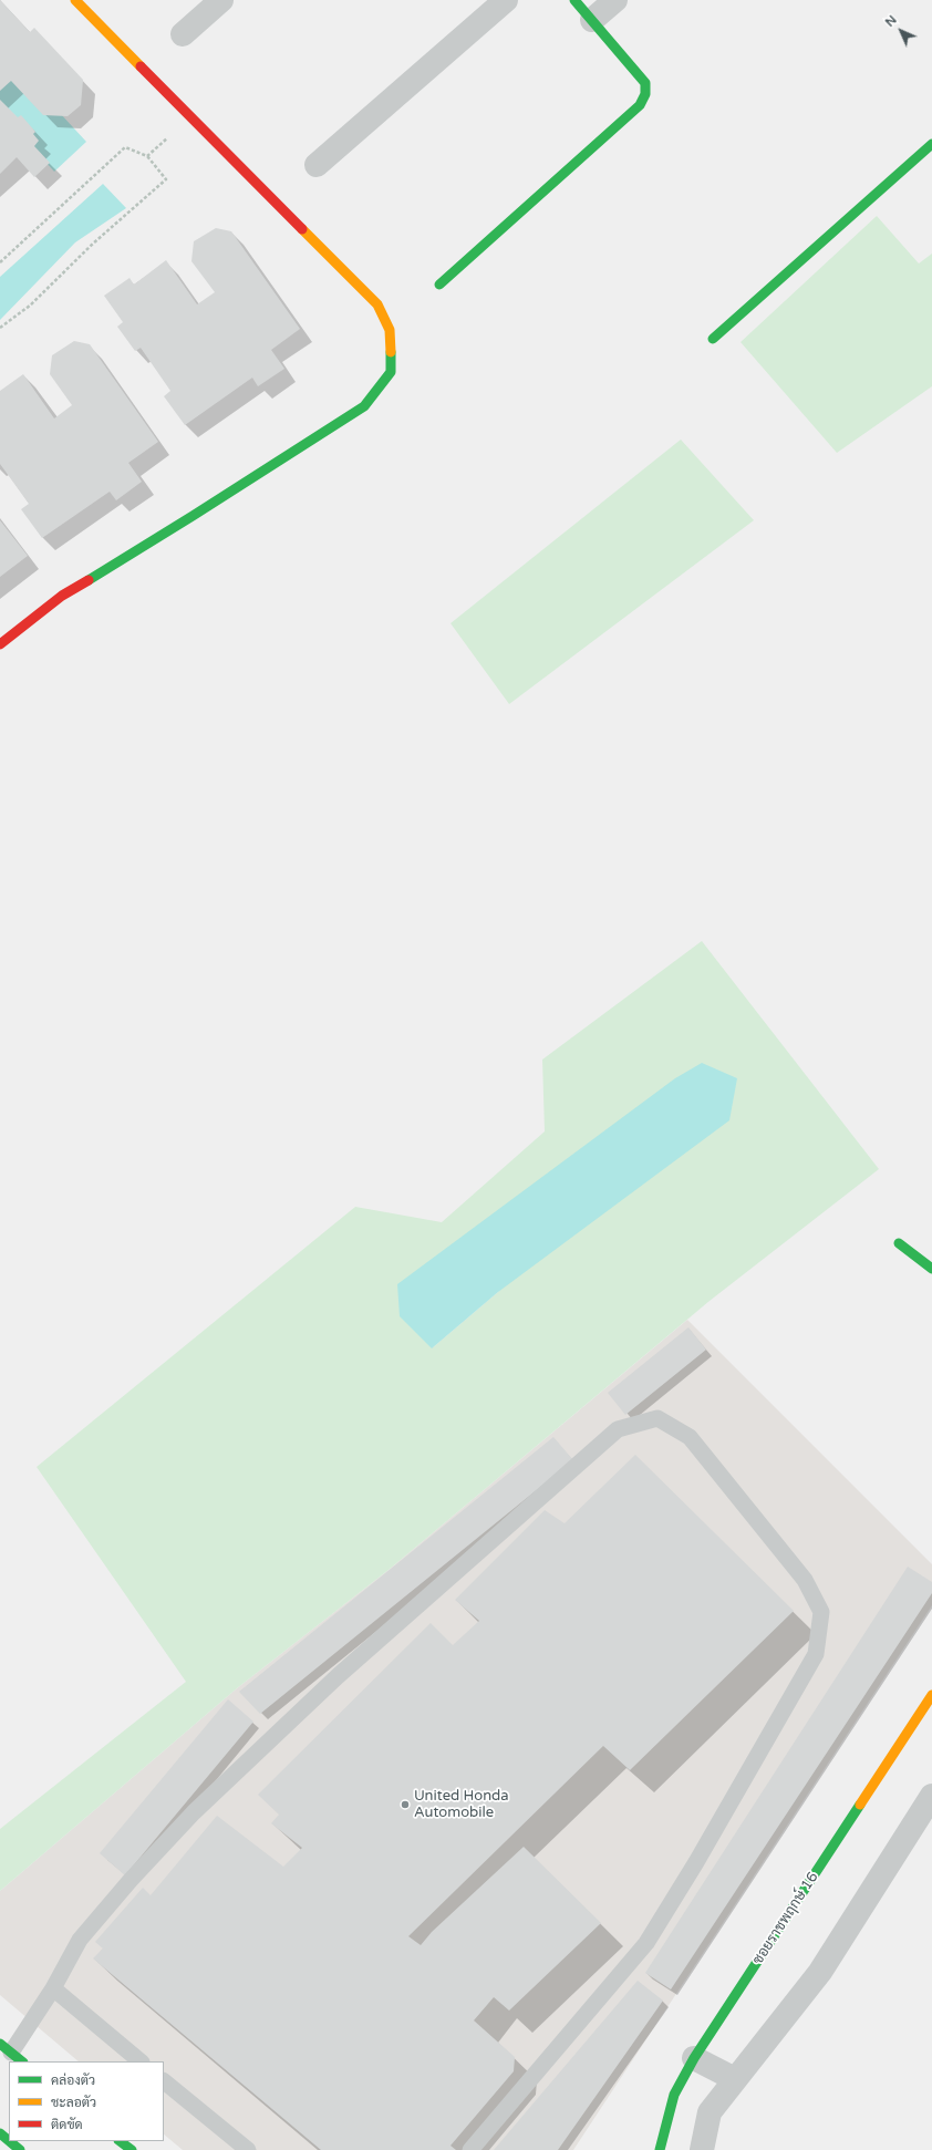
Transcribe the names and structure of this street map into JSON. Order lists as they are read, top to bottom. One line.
{"streets":{"street":["ซอยราชพฤกษ์ 16"]},"places":["United Honda Automobile"],"legend":["คล่องตัว","ชะลอตัว","ติดขัด"],"north":"top left"}
